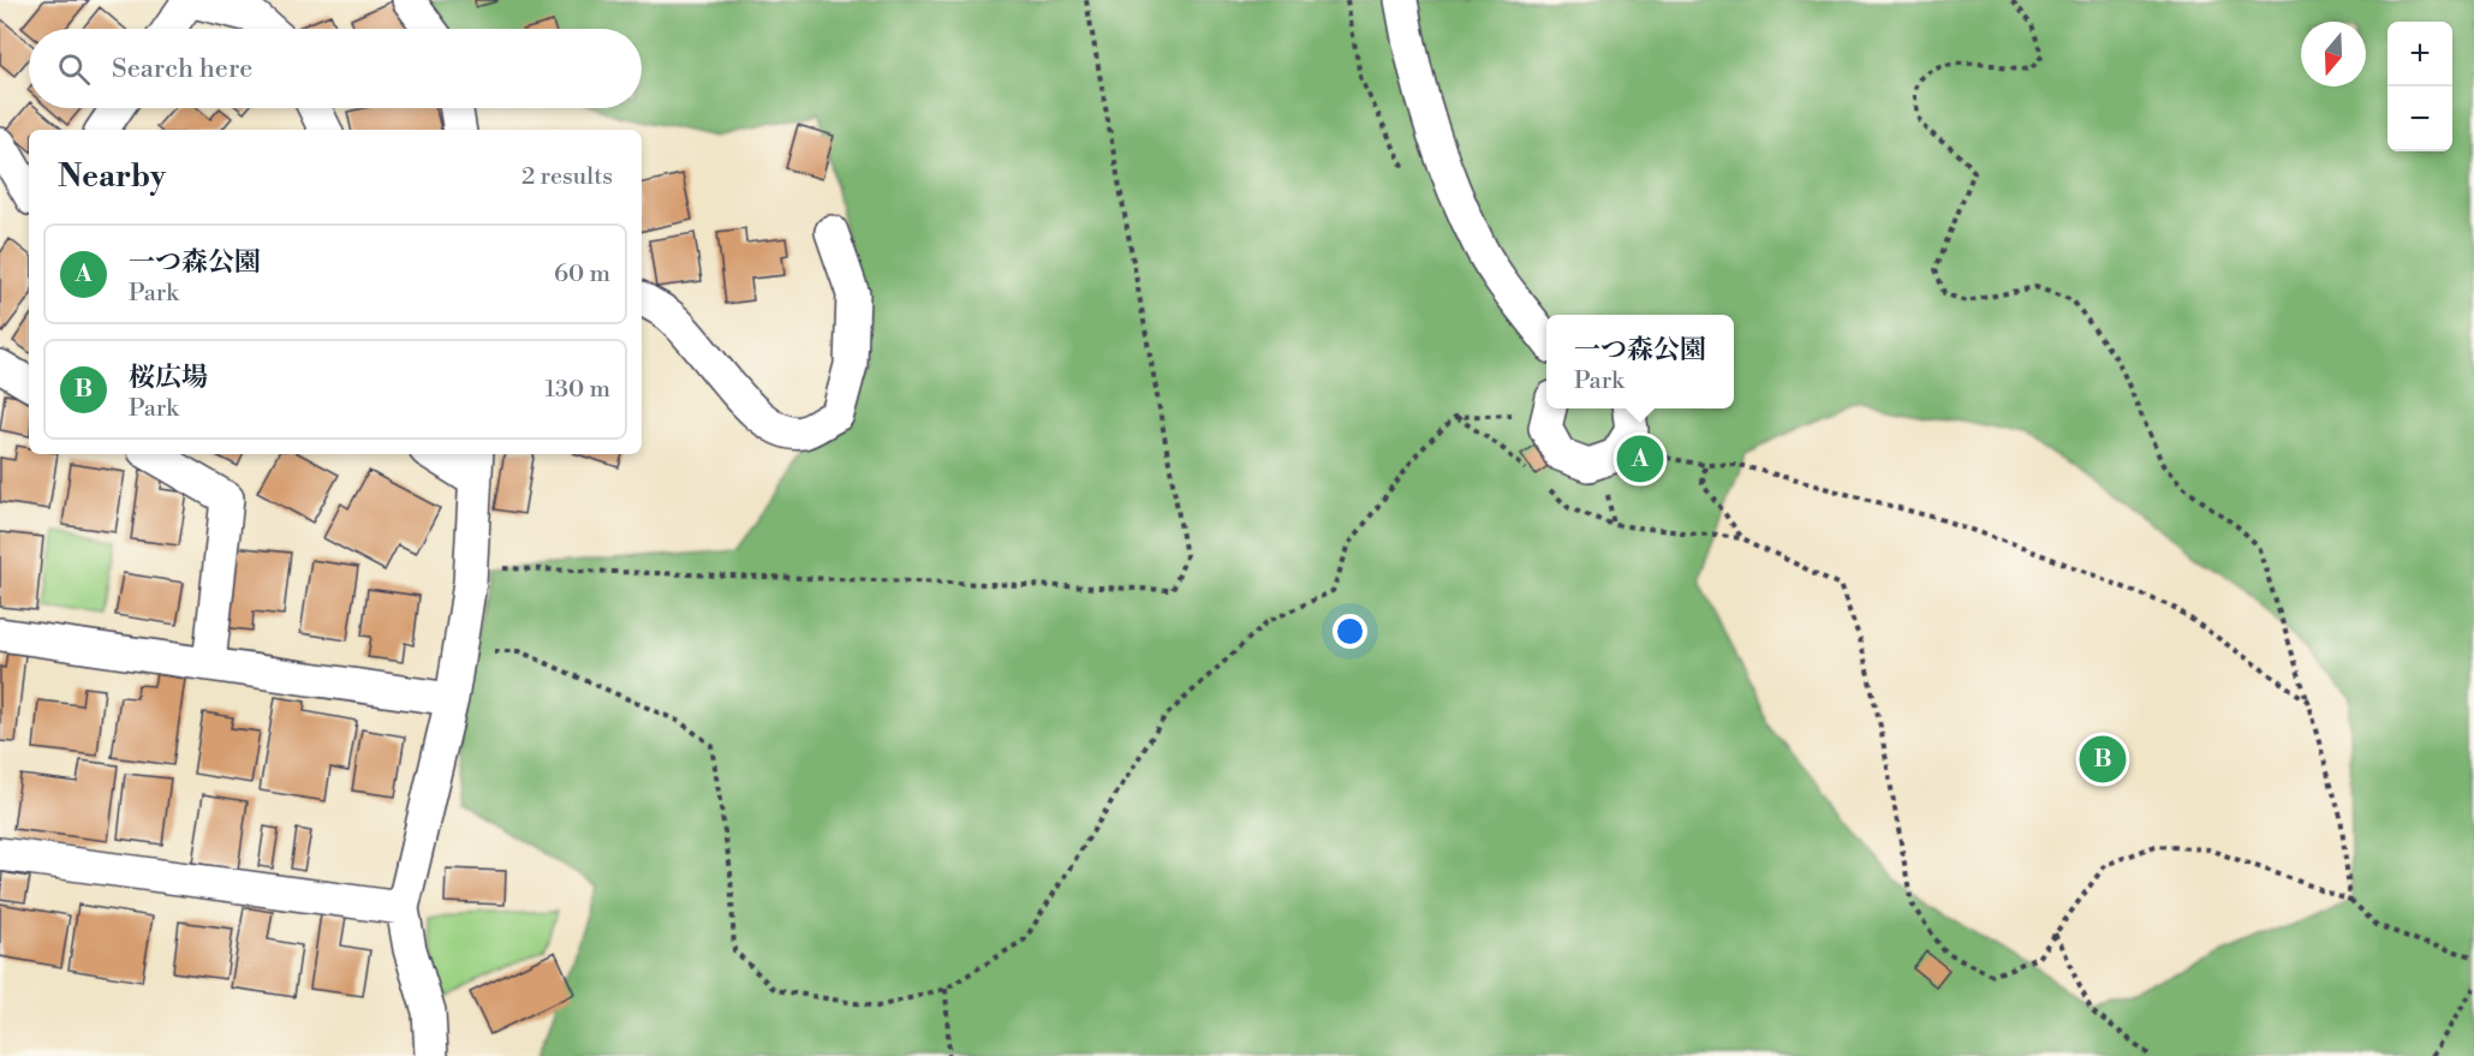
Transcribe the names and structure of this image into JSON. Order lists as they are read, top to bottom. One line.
{"north":"bottom","page":{"map_buttons":["+","−"],"search":"Search here","heading":["Nearby","2 results"],"list":[{"mark":"A","name":"一つ森公園","note":"Park","value":"60 m"},{"mark":"B","name":"桜広場","note":"Park","value":"130 m"}],"popup":["一つ森公園","Park"],"pins":["A","B"]}}
